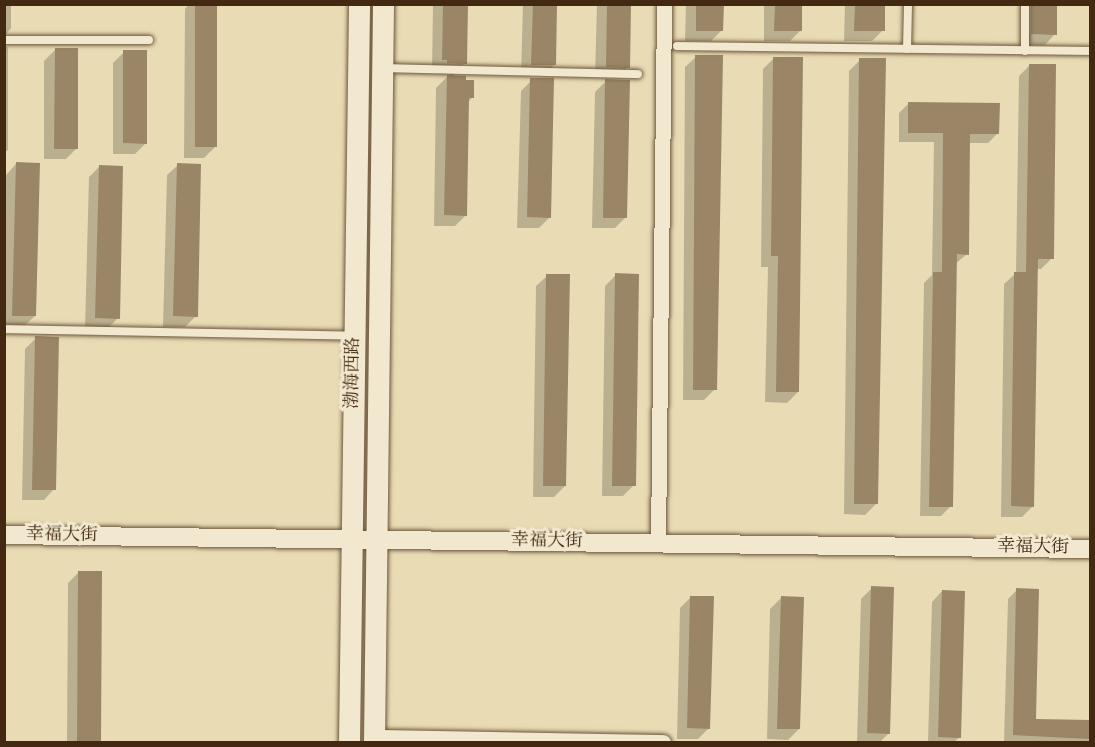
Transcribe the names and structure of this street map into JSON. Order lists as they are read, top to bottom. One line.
{"streets":{"main road":["渤海西路"],"street":["幸福大街"]},"crossings":[["渤海西路","幸福大街"]]}
